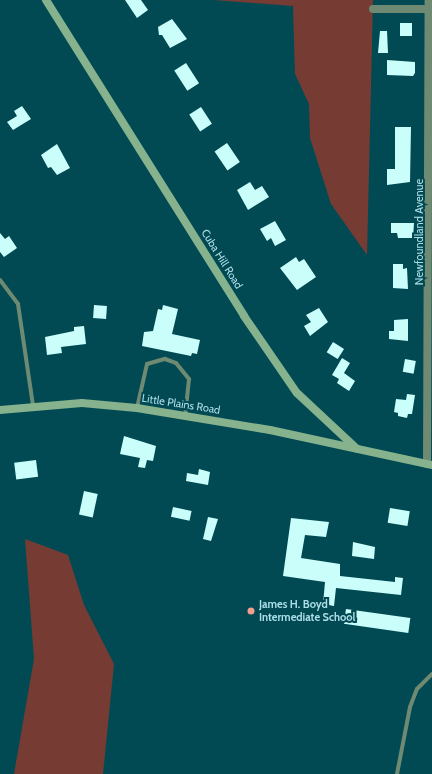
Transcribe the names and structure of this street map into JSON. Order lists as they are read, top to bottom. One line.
{"streets":{"main road":["Cuba Hill Road","Little Plains Road"],"street":["Newfoundland Avenue"]},"crossings":[["Cuba Hill Road","Little Plains Road"]],"places":["James H. Boyd Intermediate School"]}
